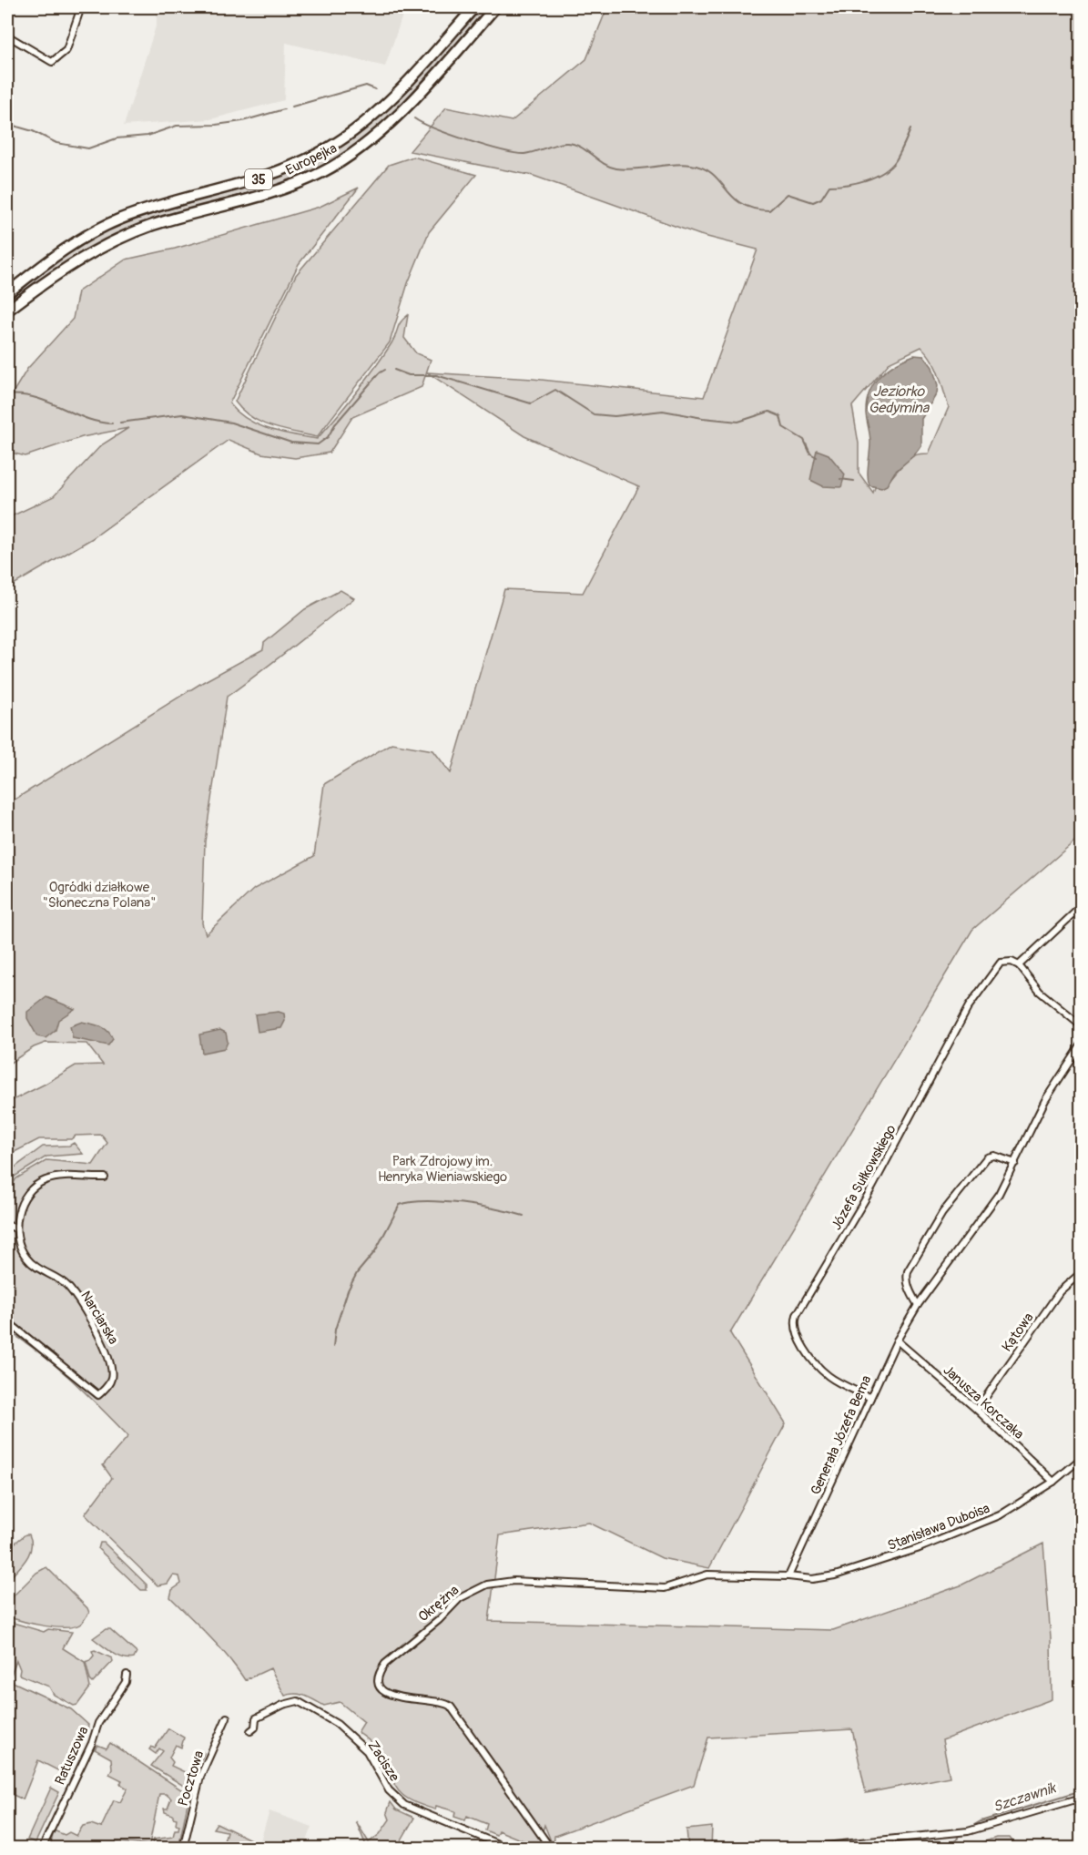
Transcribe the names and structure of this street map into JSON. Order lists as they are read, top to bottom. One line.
{"streets":{"main road":["Europejka","35"],"street":["Józefa Sułkowskiego","Narciarska","Kątowa","Janusza Korczaka","Generała Józefa Bema","Stanisława Duboisa","Okrężna","Ratuszowa","Zacisze","Pocztowa"]},"crossings":[["Józefa Sułkowskiego","Generała Józefa Bema"],["Kątowa","Janusza Korczaka"],["Janusza Korczaka","Generała Józefa Bema"],["Janusza Korczaka","Stanisława Duboisa"],["Generała Józefa Bema","Stanisława Duboisa"],["Generała Józefa Bema","Okrężna"],["Stanisława Duboisa","Okrężna"]],"water":["Jeziorko Gedymina","Szczawnik"],"parks":["Ogródki działkowe \"Słoneczna Polana\"","Park Zdrojowy im. Henryka Wieniawskiego"]}
